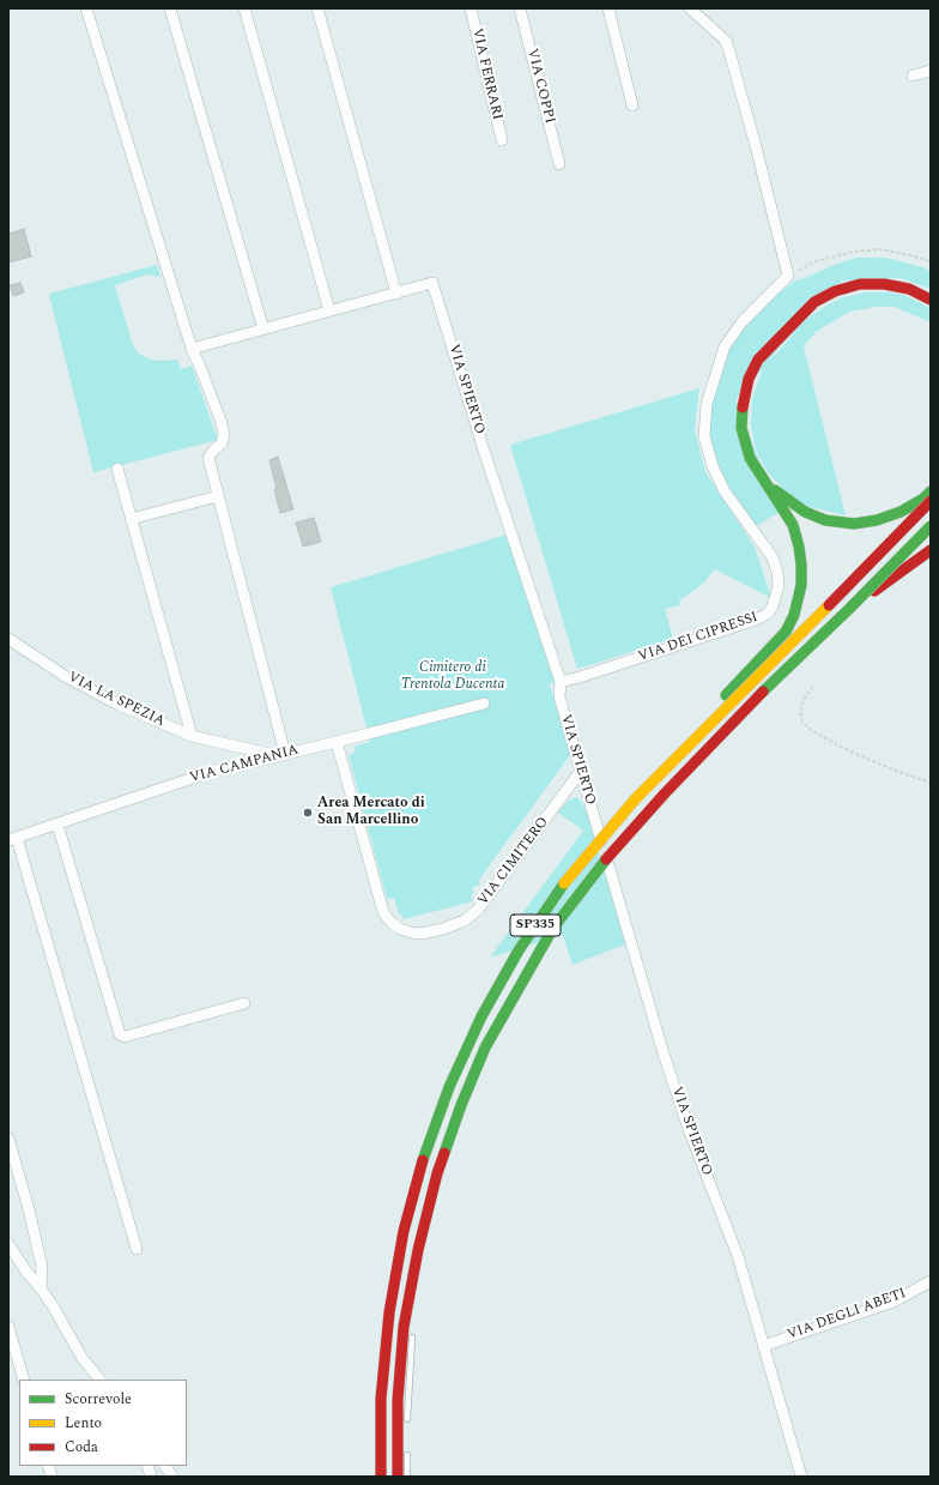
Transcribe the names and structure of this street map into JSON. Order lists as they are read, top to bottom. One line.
{"streets":{"highway":["SP335"],"street":["VIA FERRARI","VIA COPPI","VIA SPIERTO","VIA DEI CIPRESSI","VIA LA SPEZIA","VIA CAMPANIA","VIA CIMITERO","VIA DEGLI ABETI"]},"crossings":[["VIA SPIERTO","VIA DEI CIPRESSI"],["VIA SPIERTO","VIA CIMITERO"],["VIA SPIERTO","VIA DEGLI ABETI"],["VIA LA SPEZIA","VIA CAMPANIA"],["VIA CAMPANIA","VIA CIMITERO"]],"parks":["Cimitero di Trentola Ducenta"],"places":["Area Mercato di San Marcellino"],"legend":["Scorrevole","Lento","Coda"]}
